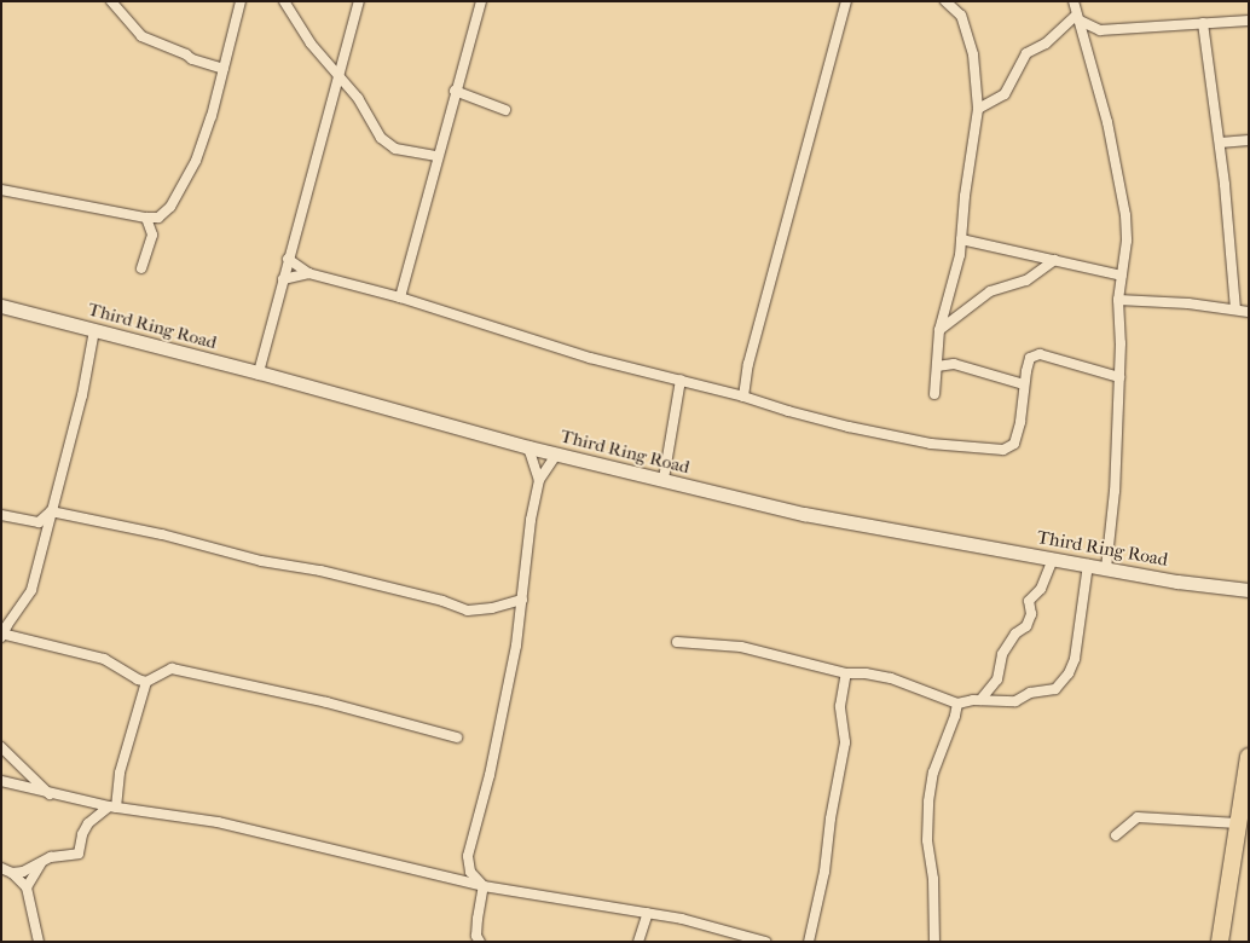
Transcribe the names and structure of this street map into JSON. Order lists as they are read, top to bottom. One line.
{"streets":{"street":["Third Ring Road"]}}
